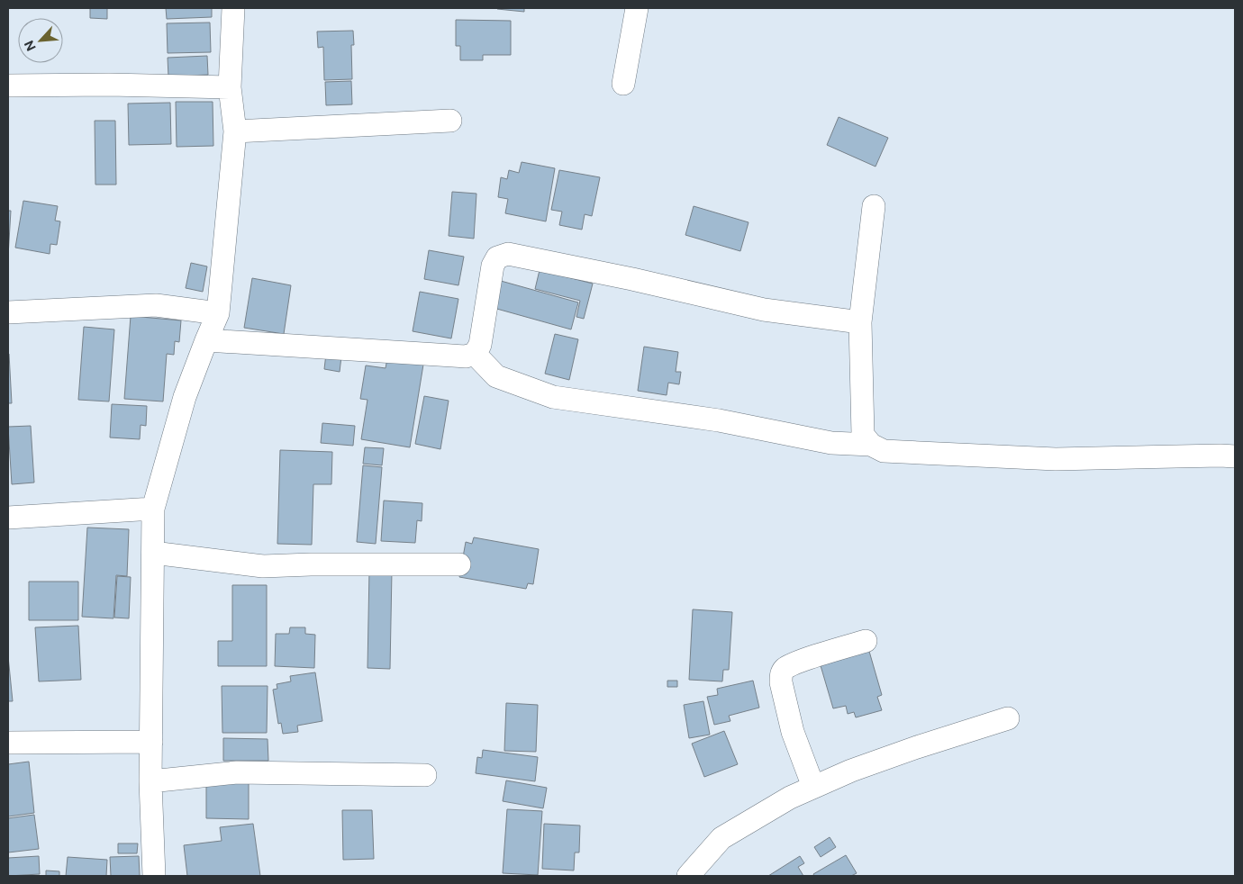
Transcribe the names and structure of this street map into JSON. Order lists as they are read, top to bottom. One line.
{"north":"bottom left"}
